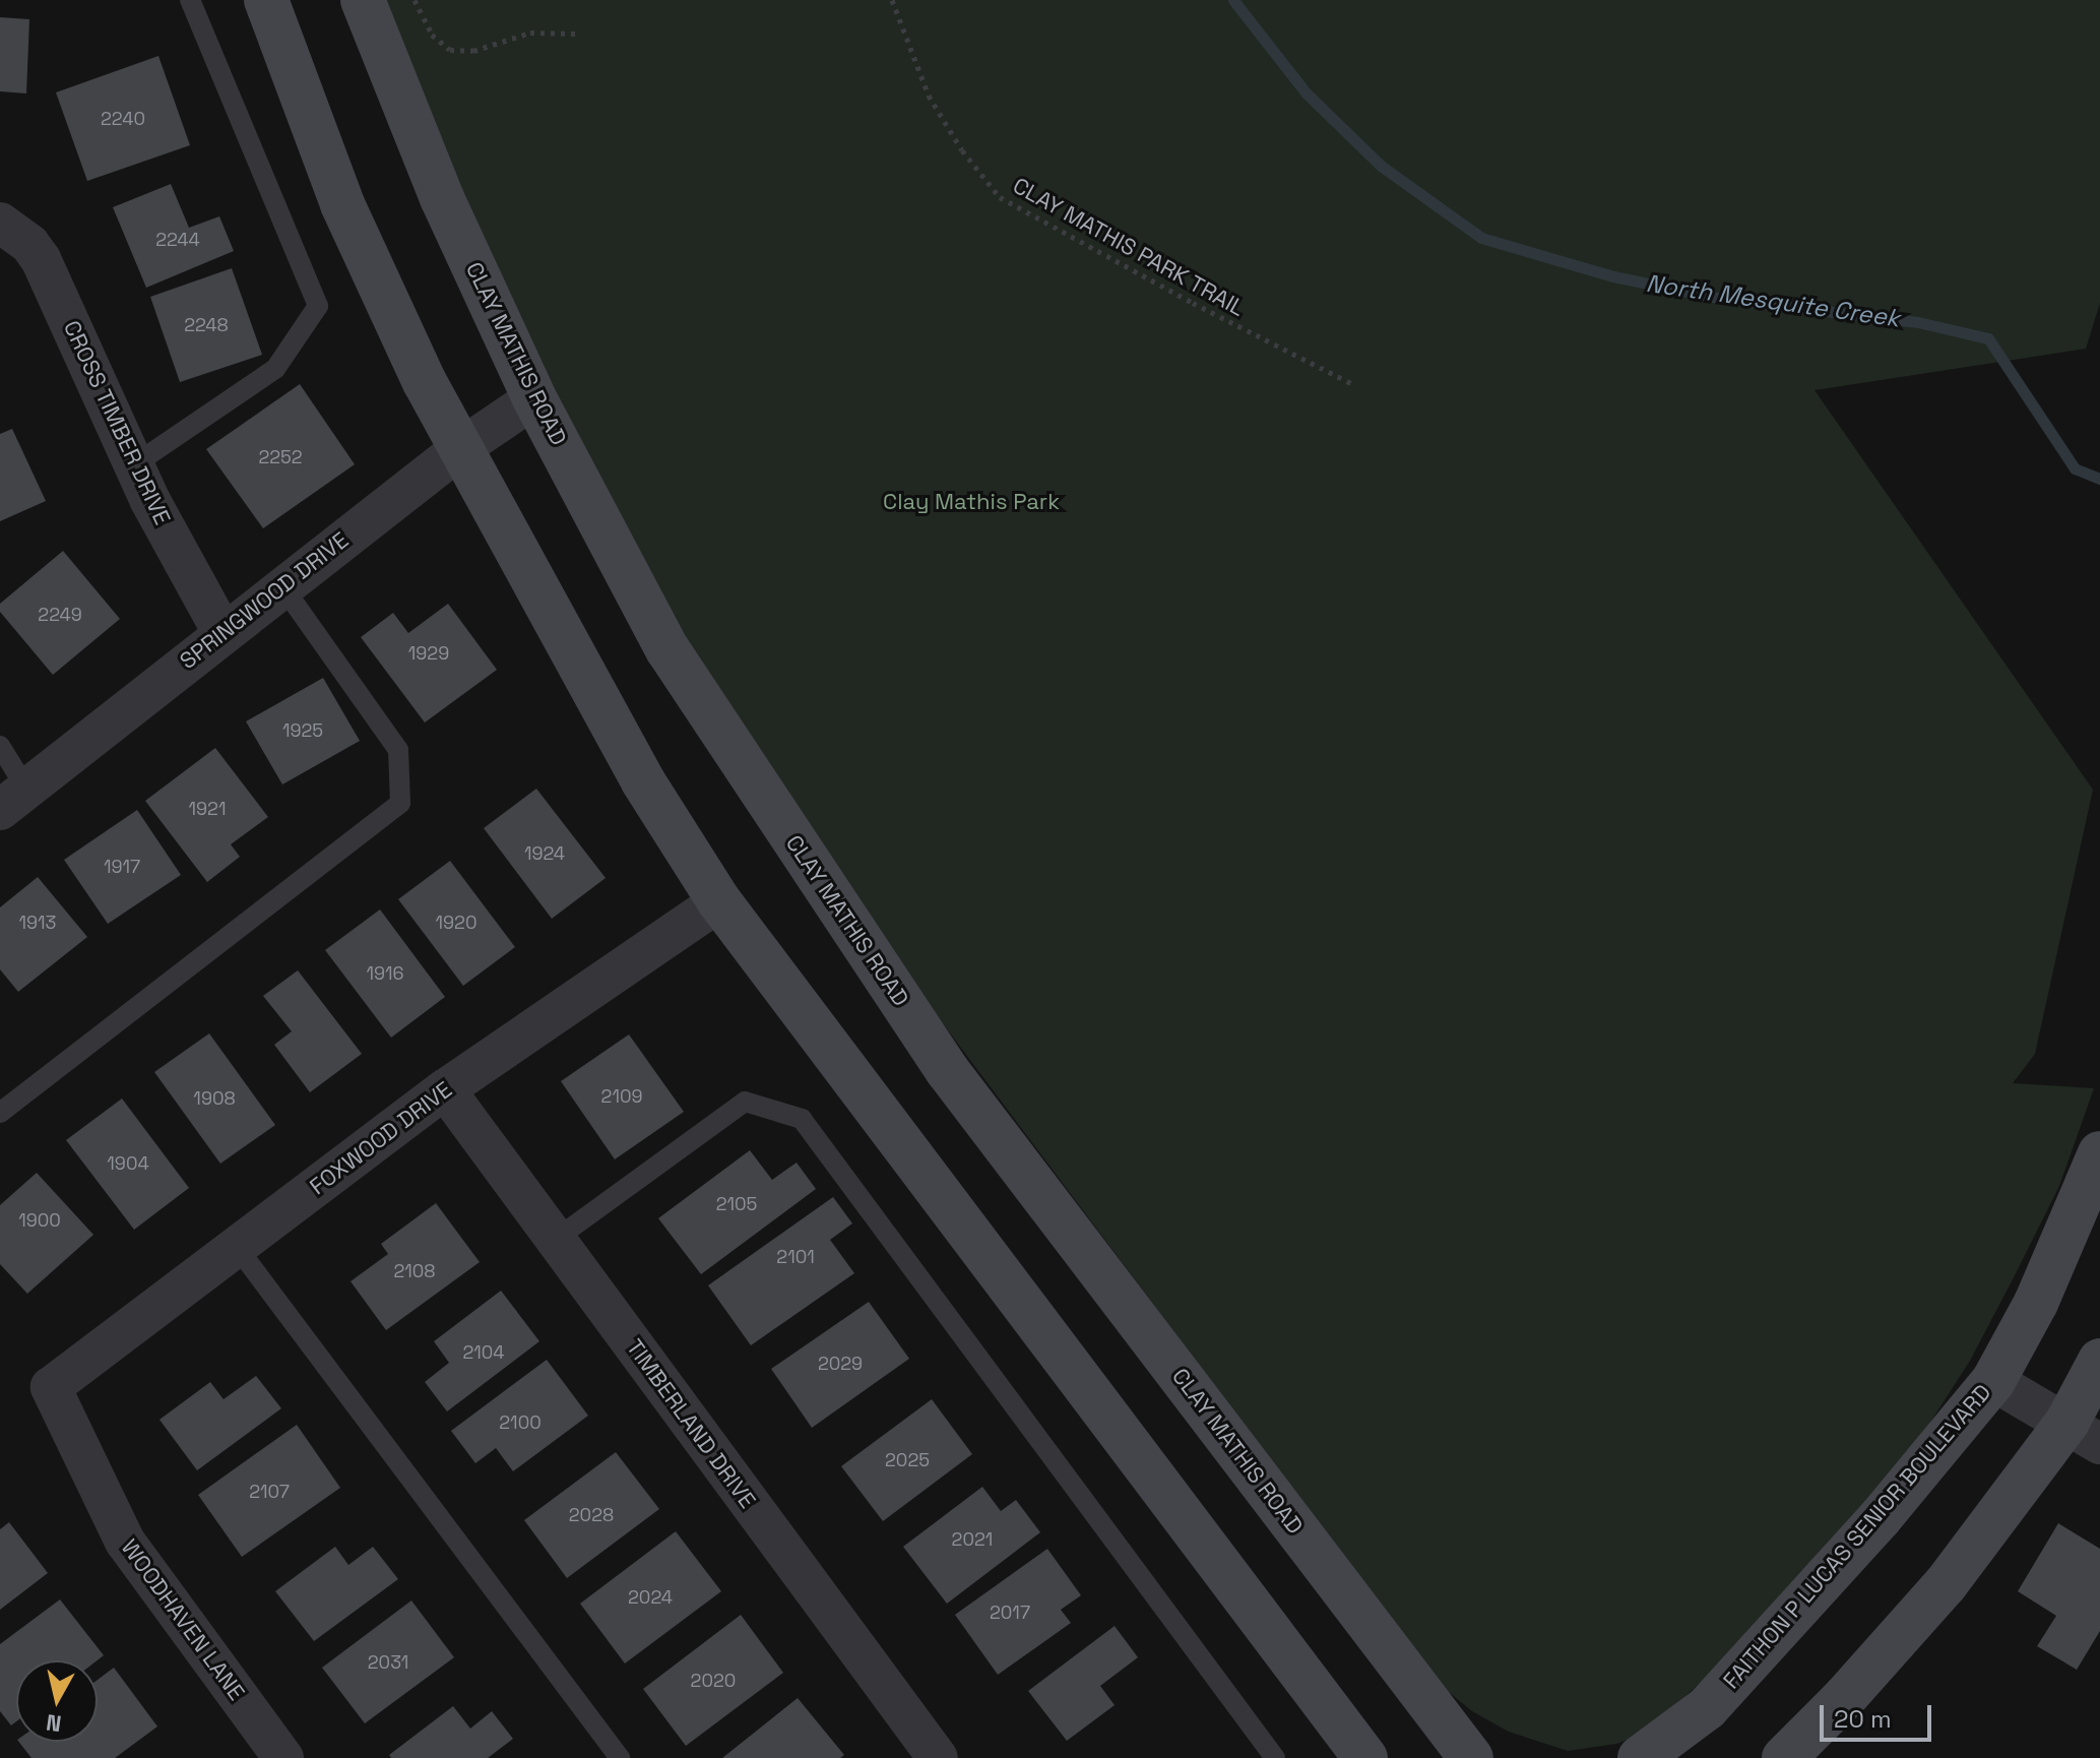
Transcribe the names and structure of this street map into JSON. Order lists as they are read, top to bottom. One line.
{"streets":{"main road":["CLAY MATHIS ROAD","FAITHON P LUCAS SENIOR BOULEVARD"],"street":["CROSS TIMBER DRIVE","SPRINGWOOD DRIVE","FOXWOOD DRIVE","TIMBERLAND DRIVE","WOODHAVEN LANE"],"path":["CLAY MATHIS PARK TRAIL"]},"crossings":[["CLAY MATHIS ROAD","SPRINGWOOD DRIVE"],["CROSS TIMBER DRIVE","SPRINGWOOD DRIVE"],["FOXWOOD DRIVE","TIMBERLAND DRIVE"],["FOXWOOD DRIVE","WOODHAVEN LANE"]],"water":["North Mesquite Creek"],"parks":["Clay Mathis Park"],"house_numbers":["2240","2244","2248","2252","2249","1929","1925","1921","1924","1917","1913","1920","1916","2109","1908","1904","2105","1900","2101","2108","2104","2029","2100","2025","2107","2028","2021","2024","2017","2031","2020"],"scale_bar":"20 m","north":"bottom"}
